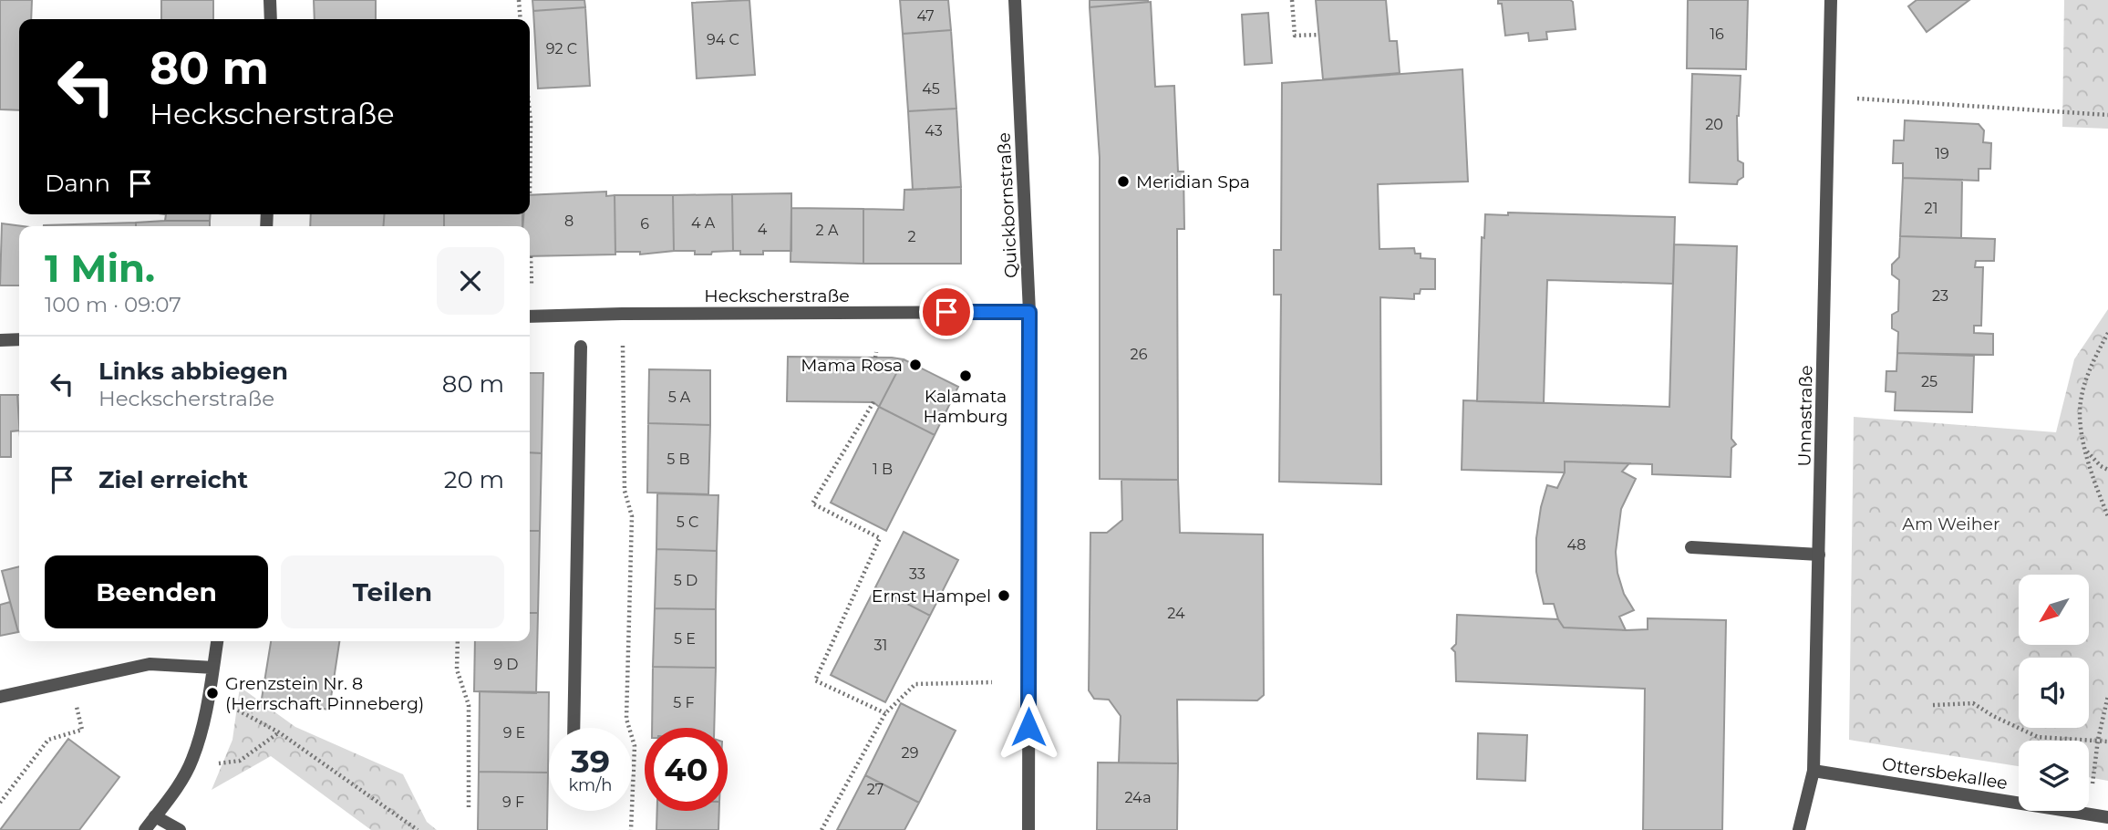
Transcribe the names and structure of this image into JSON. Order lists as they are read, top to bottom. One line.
{"streets":{"street":["Quickbornstraße","Heckscherstraße","Unnastraße","Ottersbekallee"]},"crossings":[["Quickbornstraße","Heckscherstraße"],["Unnastraße","Ottersbekallee"]],"parks":["Am Weiher"],"places":["Meridian Spa","Mama Rosa","Kalamata Hamburg","Ernst Hampel","Grenzstein Nr. 8 (Herrschaft Pinneberg)"],"house_numbers":["47","16","94 C","92 C","45","20","43","19","21","8","4 A","6","4","2 A","2","23","26","25","5 A","5 B","1 B","5 C","48","33","5 D","24","5 E","31","9 D","5 F","9 E","29","27","24a","9 F"],"north":"bottom left","page":{"turn":["80 m","Heckscherstraße"],"then":"Dann","heading":["1 Min.","100 m · 09:07"],"list":[{"name":"Links abbiegen","note":"Heckscherstraße","value":"80 m"},{"name":"Ziel erreicht","value":"20 m"}],"buttons":["Beenden","Teilen"],"speed":"39 km/h","limit":"40"}}
